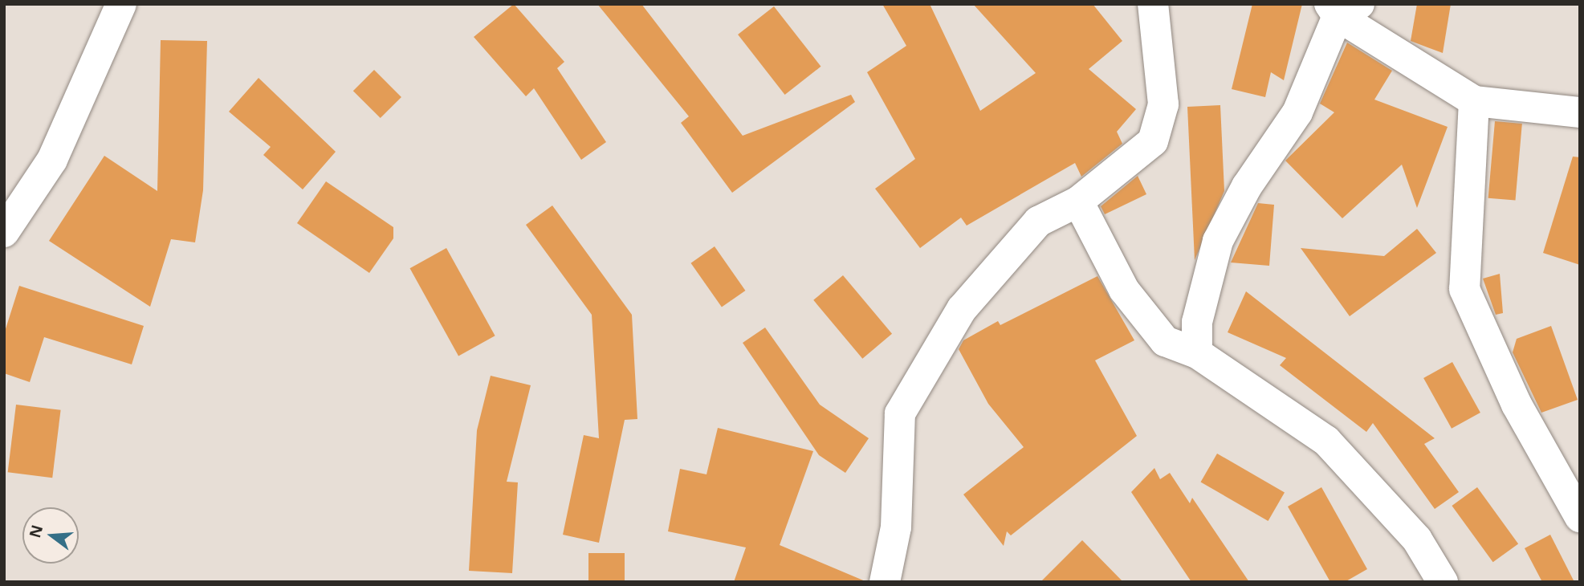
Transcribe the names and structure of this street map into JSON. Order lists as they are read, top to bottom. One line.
{"north":"left"}
